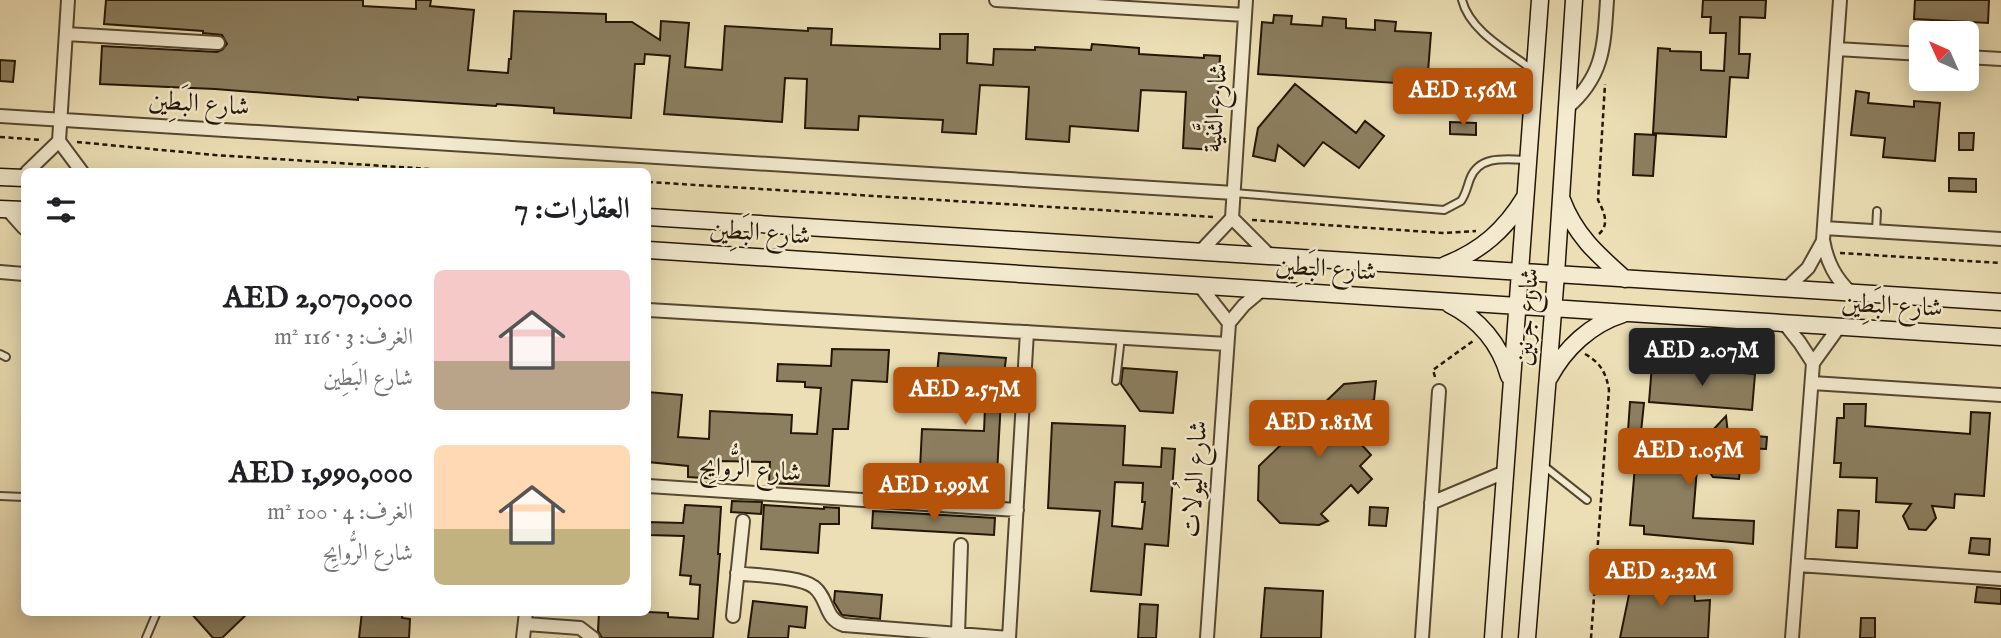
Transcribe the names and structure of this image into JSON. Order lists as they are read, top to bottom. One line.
{"streets":{"main road":["شارع البَطِين","شارع جرنين"],"street":["شارع الثَّنية","شارع الرُّوايِح","شارع اليُولات"]},"crossings":[["شارع البَطِين","شارع الثَّنية"],["شارع البَطِين","شارع جرنين"]],"north":"top left","page":{"price":["AED 1.56M","AED 2.07M","AED 2.57M","AED 1.81M","AED 1.05M","AED 1.99M","AED 2.32M"],"heading":"العقارات: 7","list":[{"name":"AED 2,070,000","note":"الغرف: 3 · 116 m² · شارع البَطِين"},{"name":"AED 1,990,000","note":"الغرف: 4 · 100 m² · شارع الرُّوايِح"}]}}
